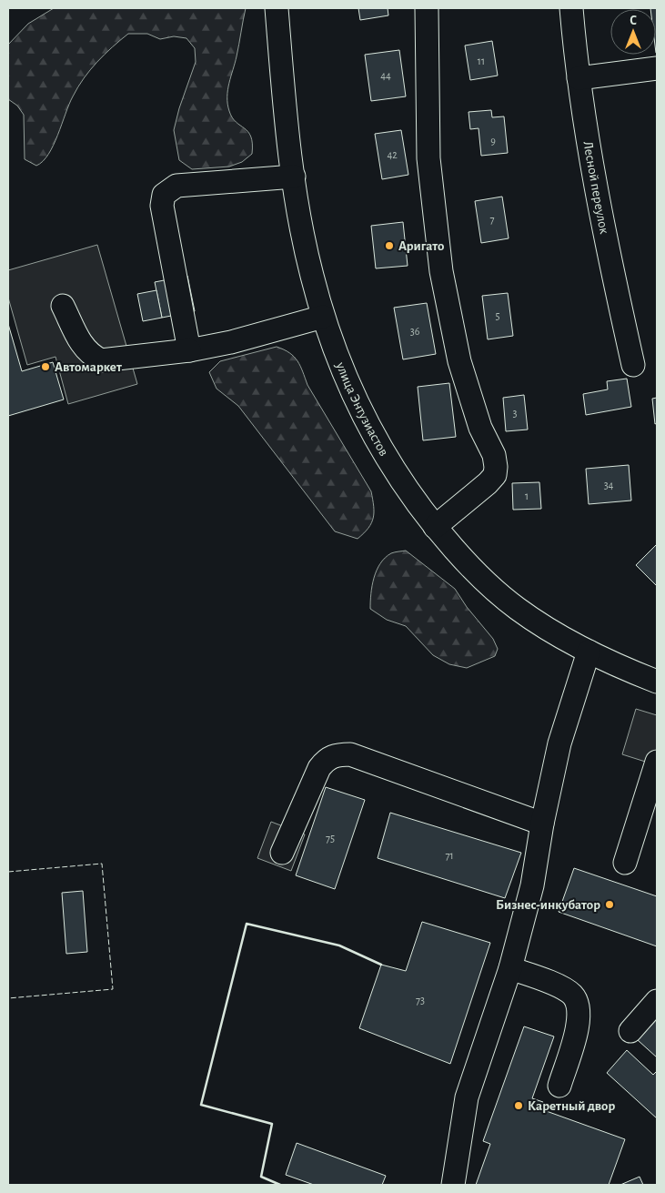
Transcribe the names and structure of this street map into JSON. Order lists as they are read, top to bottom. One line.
{"streets":{"street":["Лесной переулок","улица Энтузиастов"]},"places":["Аригато","Автомаркет","Бизнес-инкубатор","Каретный двор"],"house_numbers":["11","44","9","42","7","5","36","3","34","1","75","71","73"],"north":"top"}
